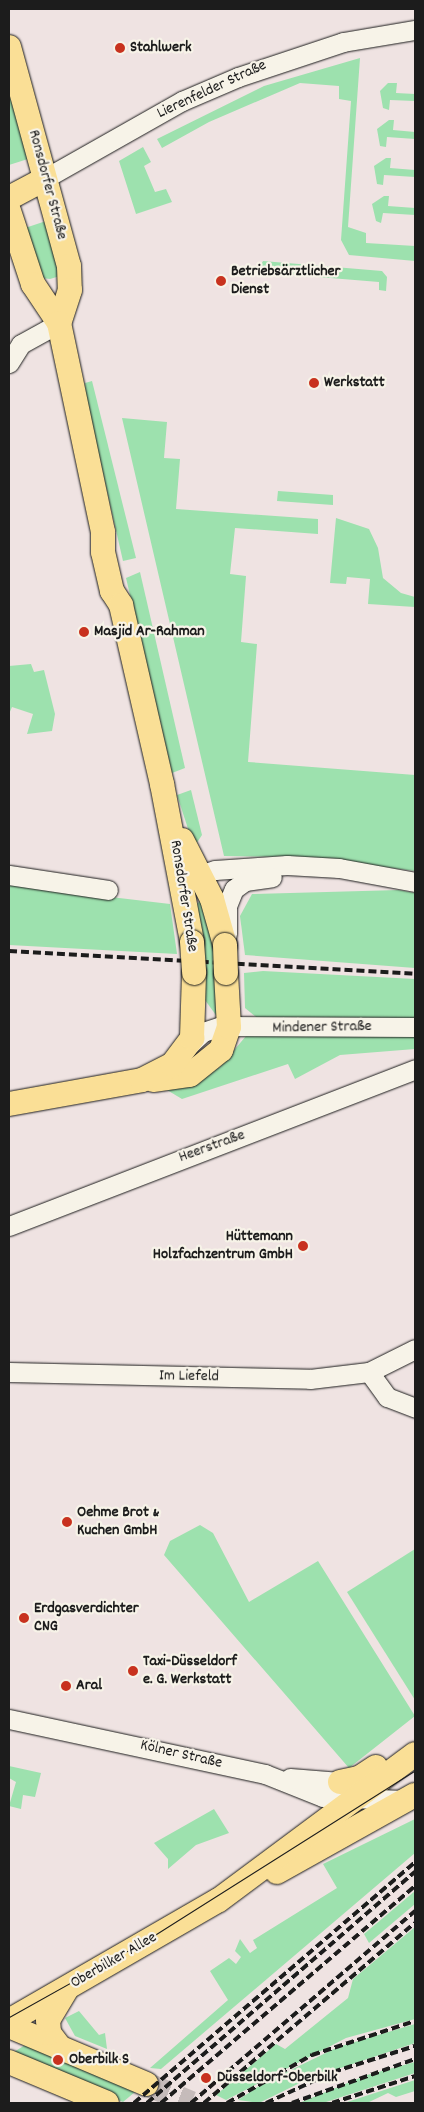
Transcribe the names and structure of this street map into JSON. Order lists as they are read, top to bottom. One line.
{"streets":{"main road":["Ronsdorfer Straße","Mindener Straße","Oberbilker Allee"],"street":["Lierenfelder Straße","Heerstraße","Im Liefeld","Kölner Straße"]},"crossings":[["Lierenfelder Straße","Ronsdorfer Straße"],["Ronsdorfer Straße","Mindener Straße"]],"places":["Stahlwerk","Betriebsärztlicher Dienst","Werkstatt","Masjid Ar-Rahman","Hüttemann Holzfachzentrum GmbH","Oehme Brot & Kuchen GmbH","Erdgasverdichter CNG","Taxi-Düsseldorf e. G. Werkstatt","Aral","Oberbilk S","Düsseldorf-Oberbilk"]}
